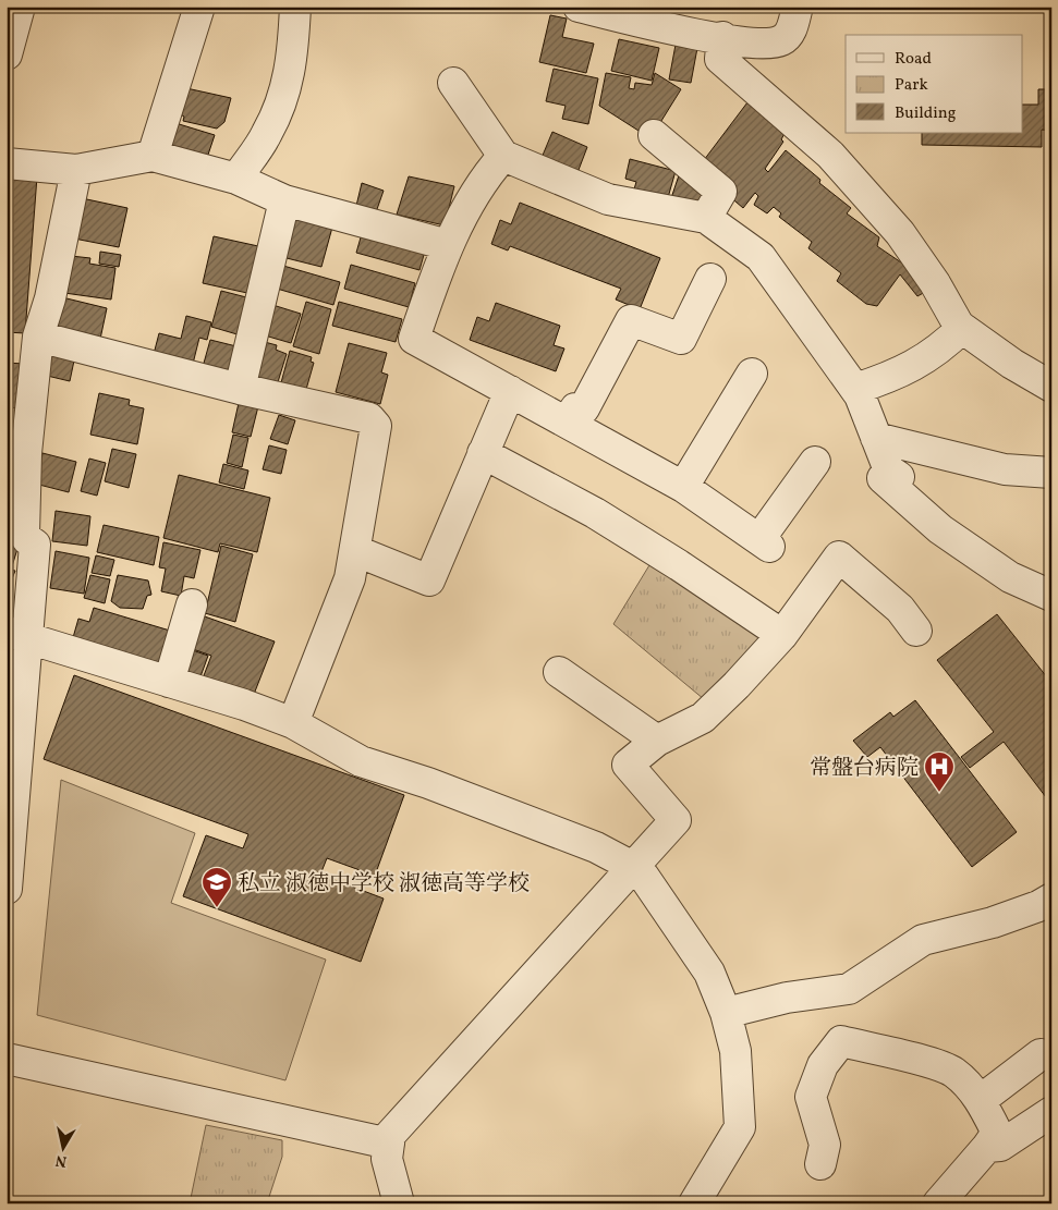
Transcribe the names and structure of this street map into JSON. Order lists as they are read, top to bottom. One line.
{"places":{"hospital":["常盤台病院"],"school or university":["私立 淑徳中学校 淑徳高等学校"]},"legend":["Road","Park","Building"],"north":"bottom"}
